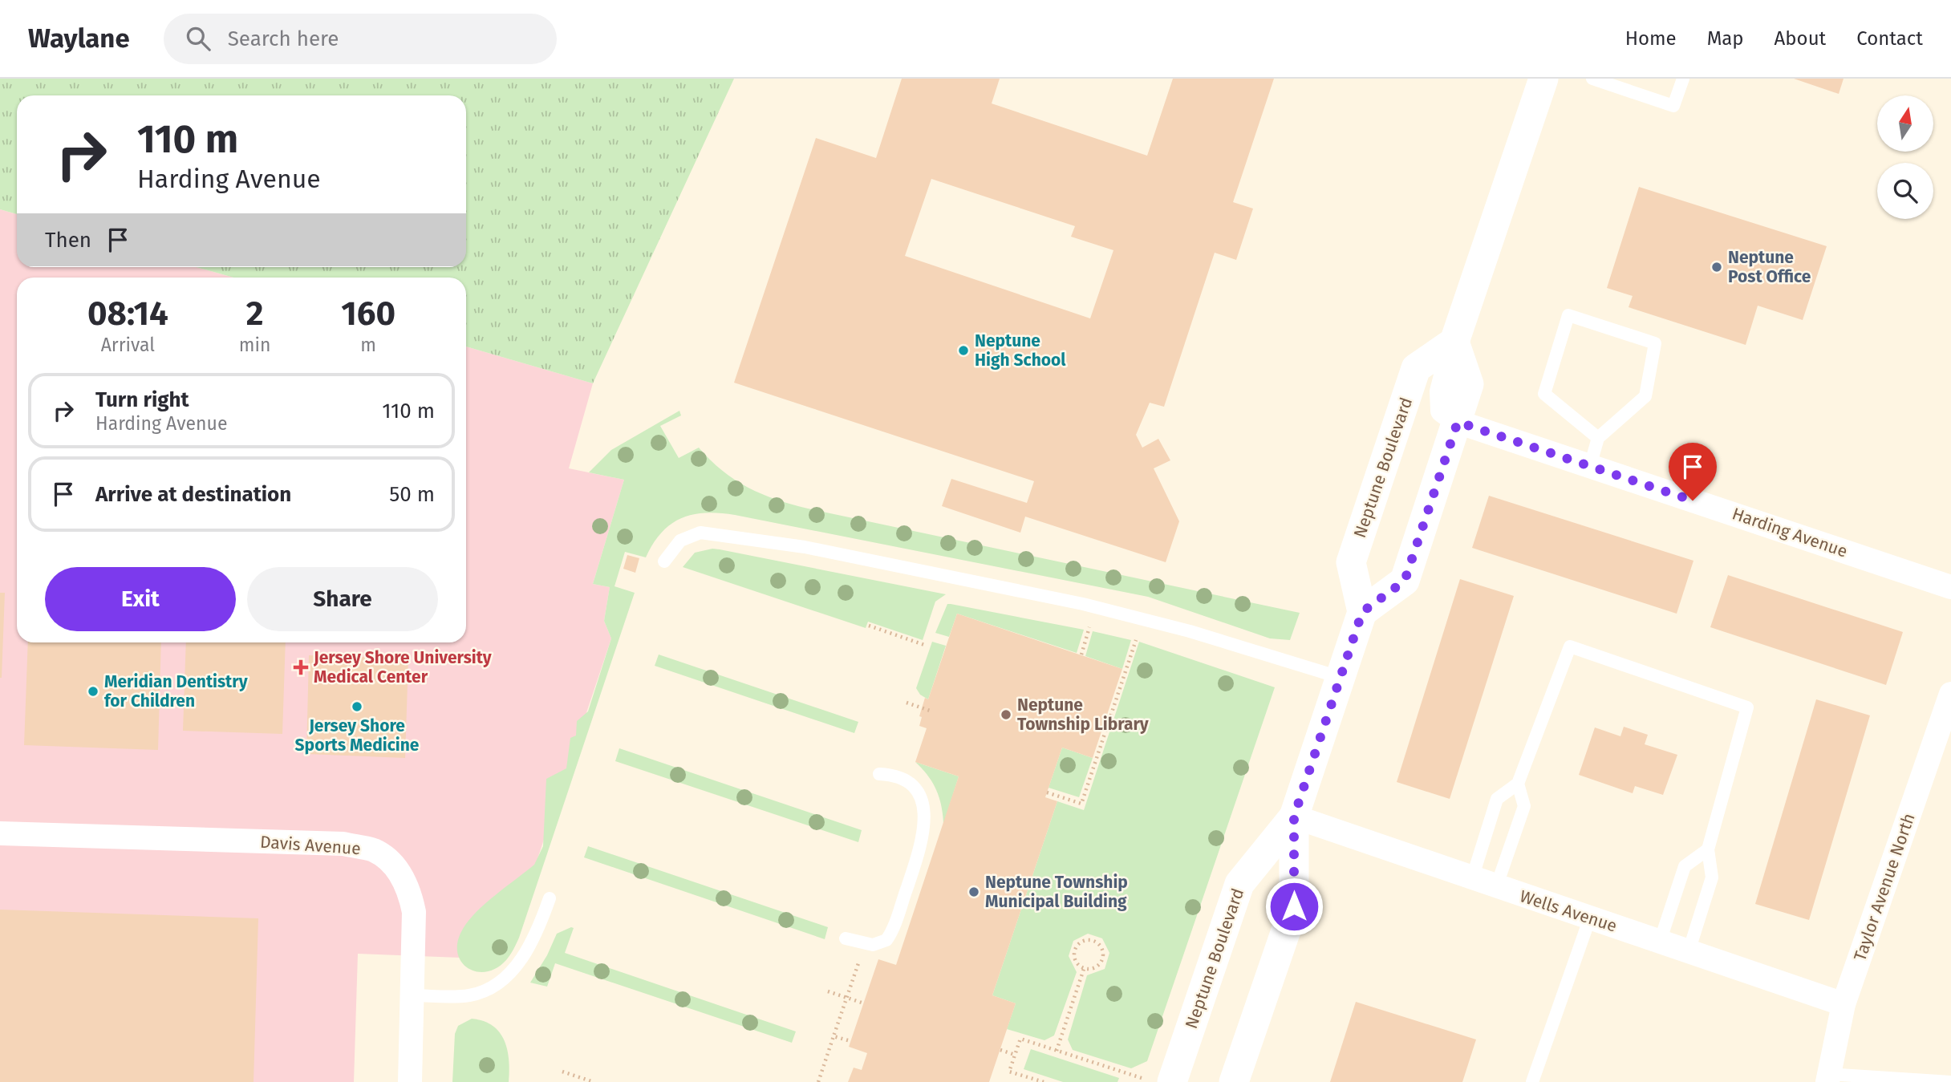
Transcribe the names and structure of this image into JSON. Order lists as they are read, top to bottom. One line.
{"streets":{"street":["Neptune Boulevard","Harding Avenue","Davis Avenue","Taylor Avenue North","Wells Avenue"]},"crossings":[["Neptune Boulevard","Wells Avenue"],["Taylor Avenue North","Wells Avenue"]],"places":{"other":["Neptune Post Office","Neptune High School","Meridian Dentistry for Children","Jersey Shore Sports Medicine","Neptune Township Library","Neptune Township Municipal Building"],"health":["Jersey Shore University Medical Center"]},"north":"top","page":{"header":"Waylane","search":"Search here","nav":["Home","Map","About","Contact"],"turn":["110 m","Harding Avenue"],"then":"Then","eta":["08:14","Arrival","2","min","160","m"],"list":[{"name":"Turn right","note":"Harding Avenue","value":"110 m"},{"name":"Arrive at destination","value":"50 m"}],"buttons":["Exit","Share"]}}
